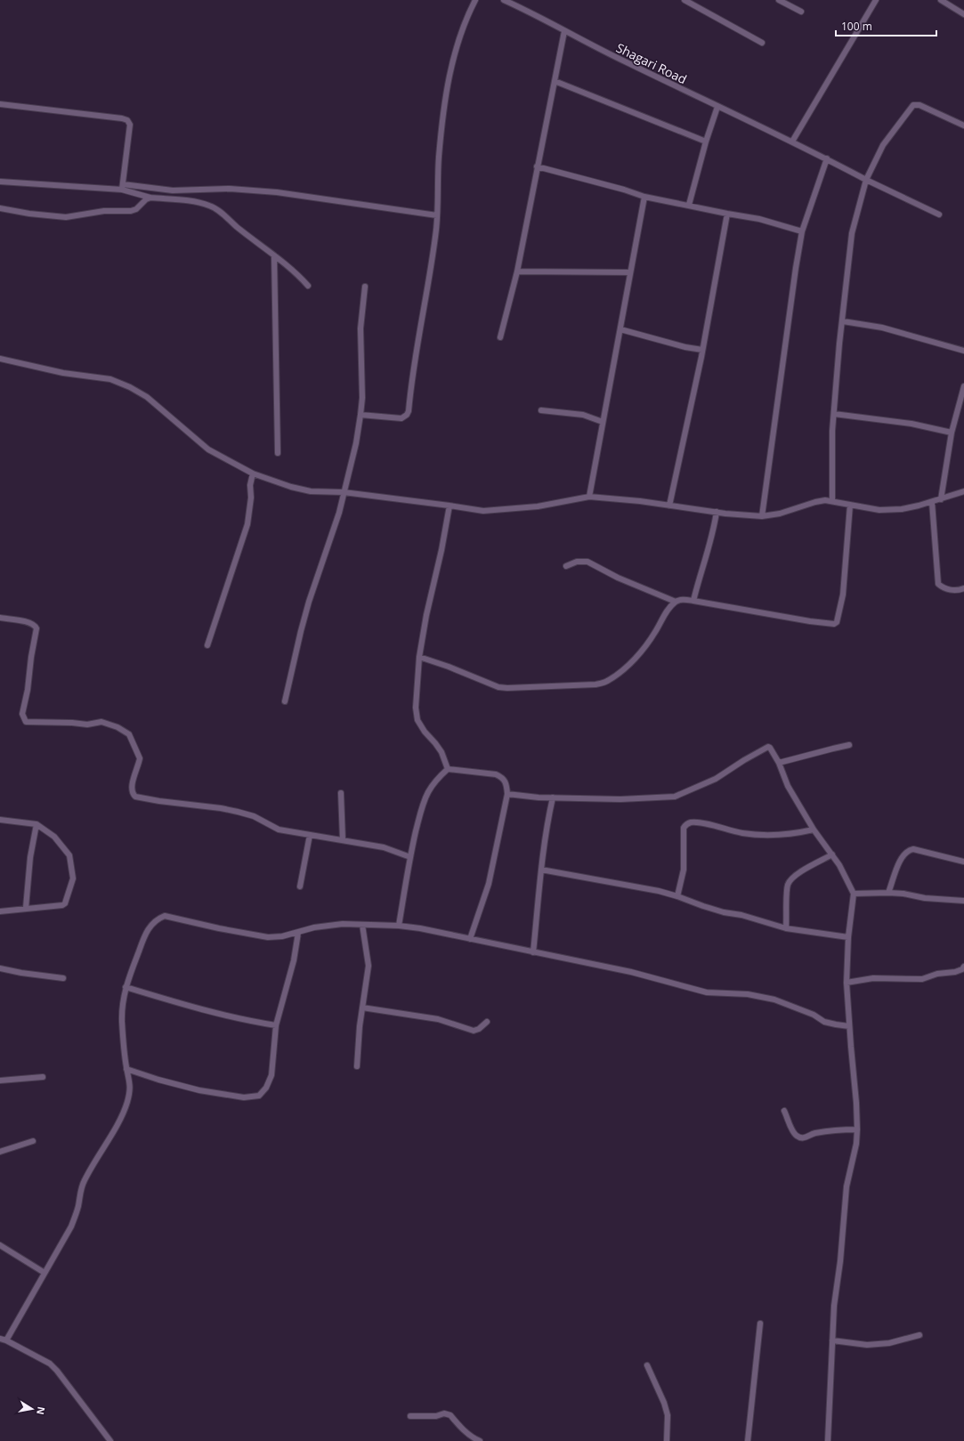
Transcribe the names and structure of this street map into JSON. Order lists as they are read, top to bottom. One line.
{"streets":{"street":["Shagari Road"]},"scale_bar":"100 m","north":"right"}
